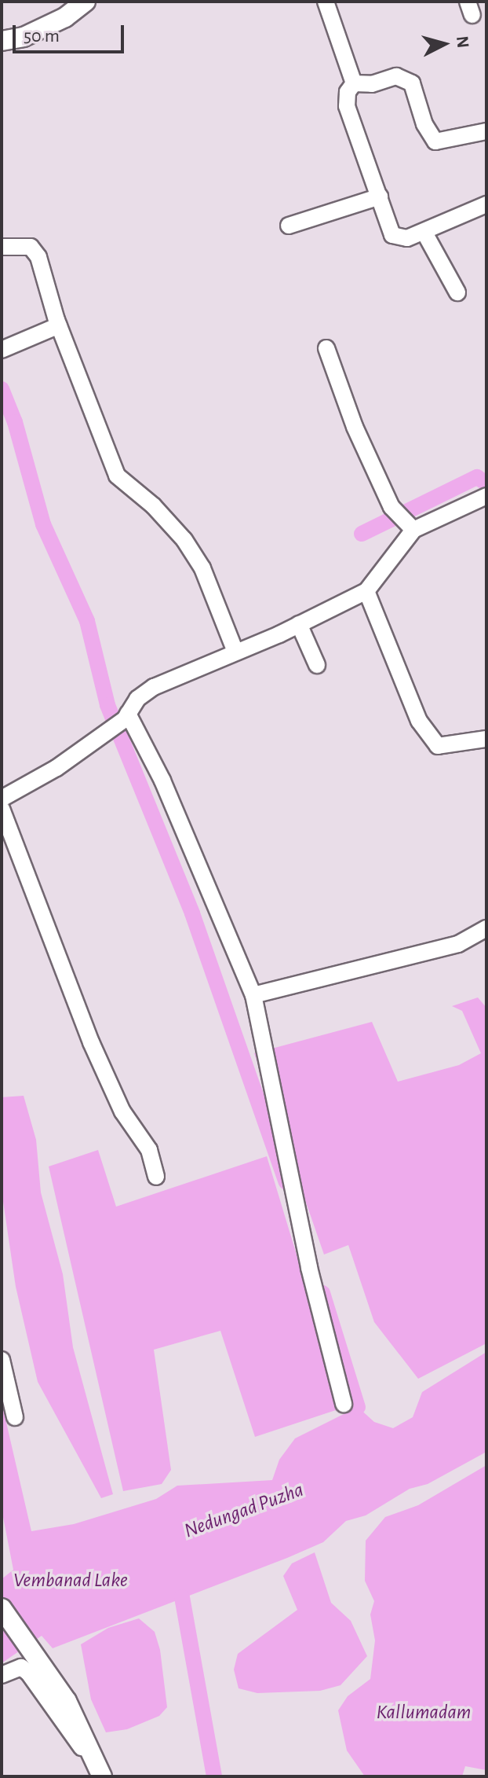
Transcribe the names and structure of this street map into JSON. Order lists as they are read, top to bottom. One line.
{"water":["Nedungad Puzha","Vembanad Lake","Kallumadam"],"scale_bar":"50 m","north":"right"}
